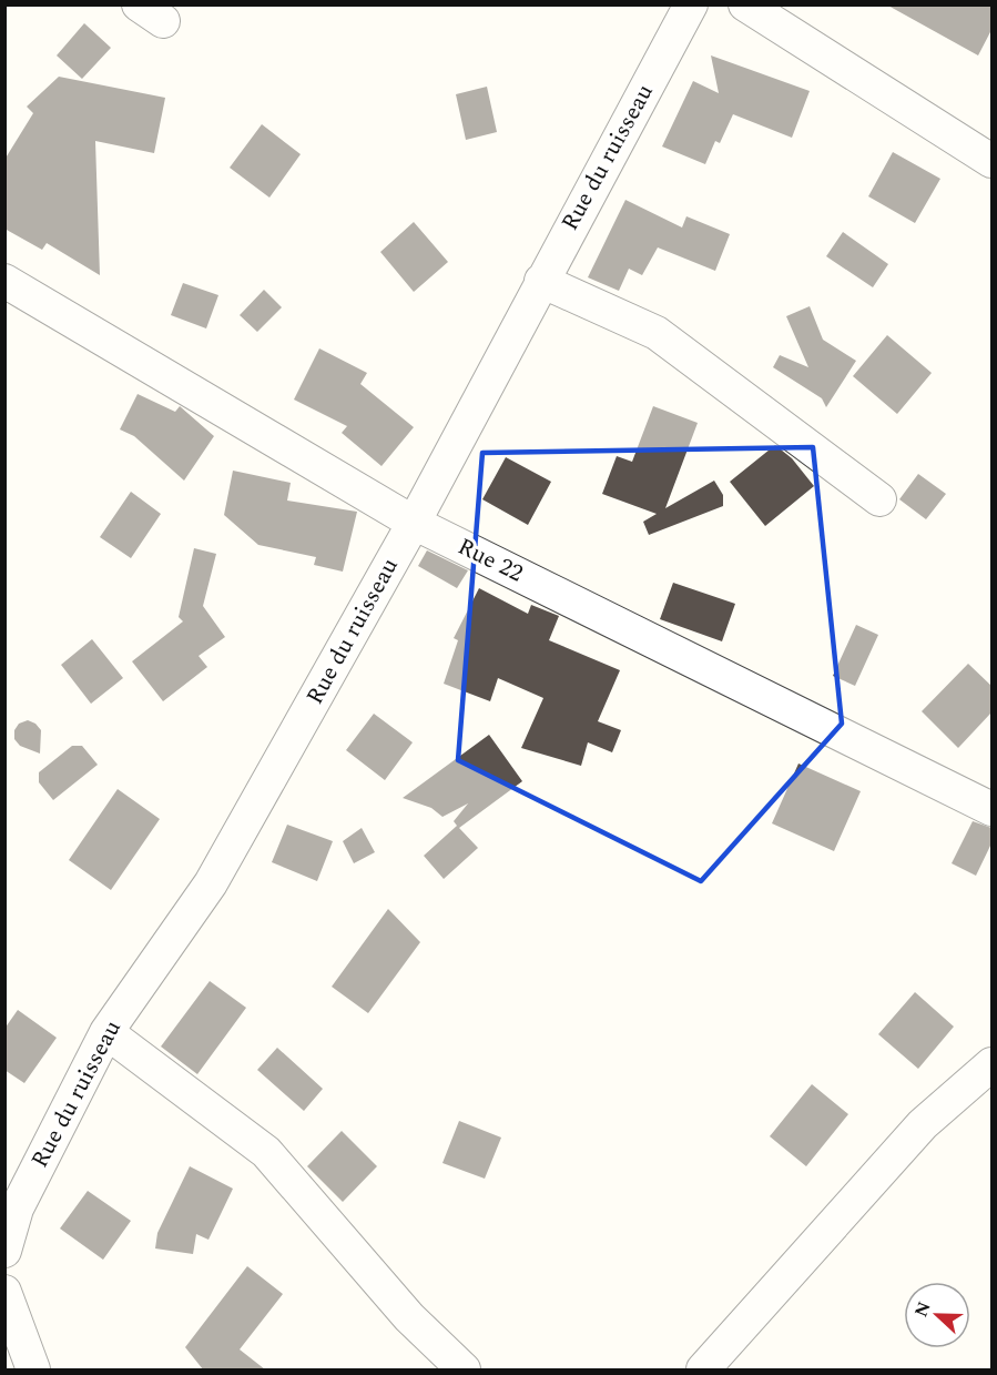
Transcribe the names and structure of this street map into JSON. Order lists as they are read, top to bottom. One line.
{"streets":{"street":["Rue du ruisseau","Rue 22"]},"crossings":[["Rue du ruisseau","Rue 22"]],"north":"left"}
